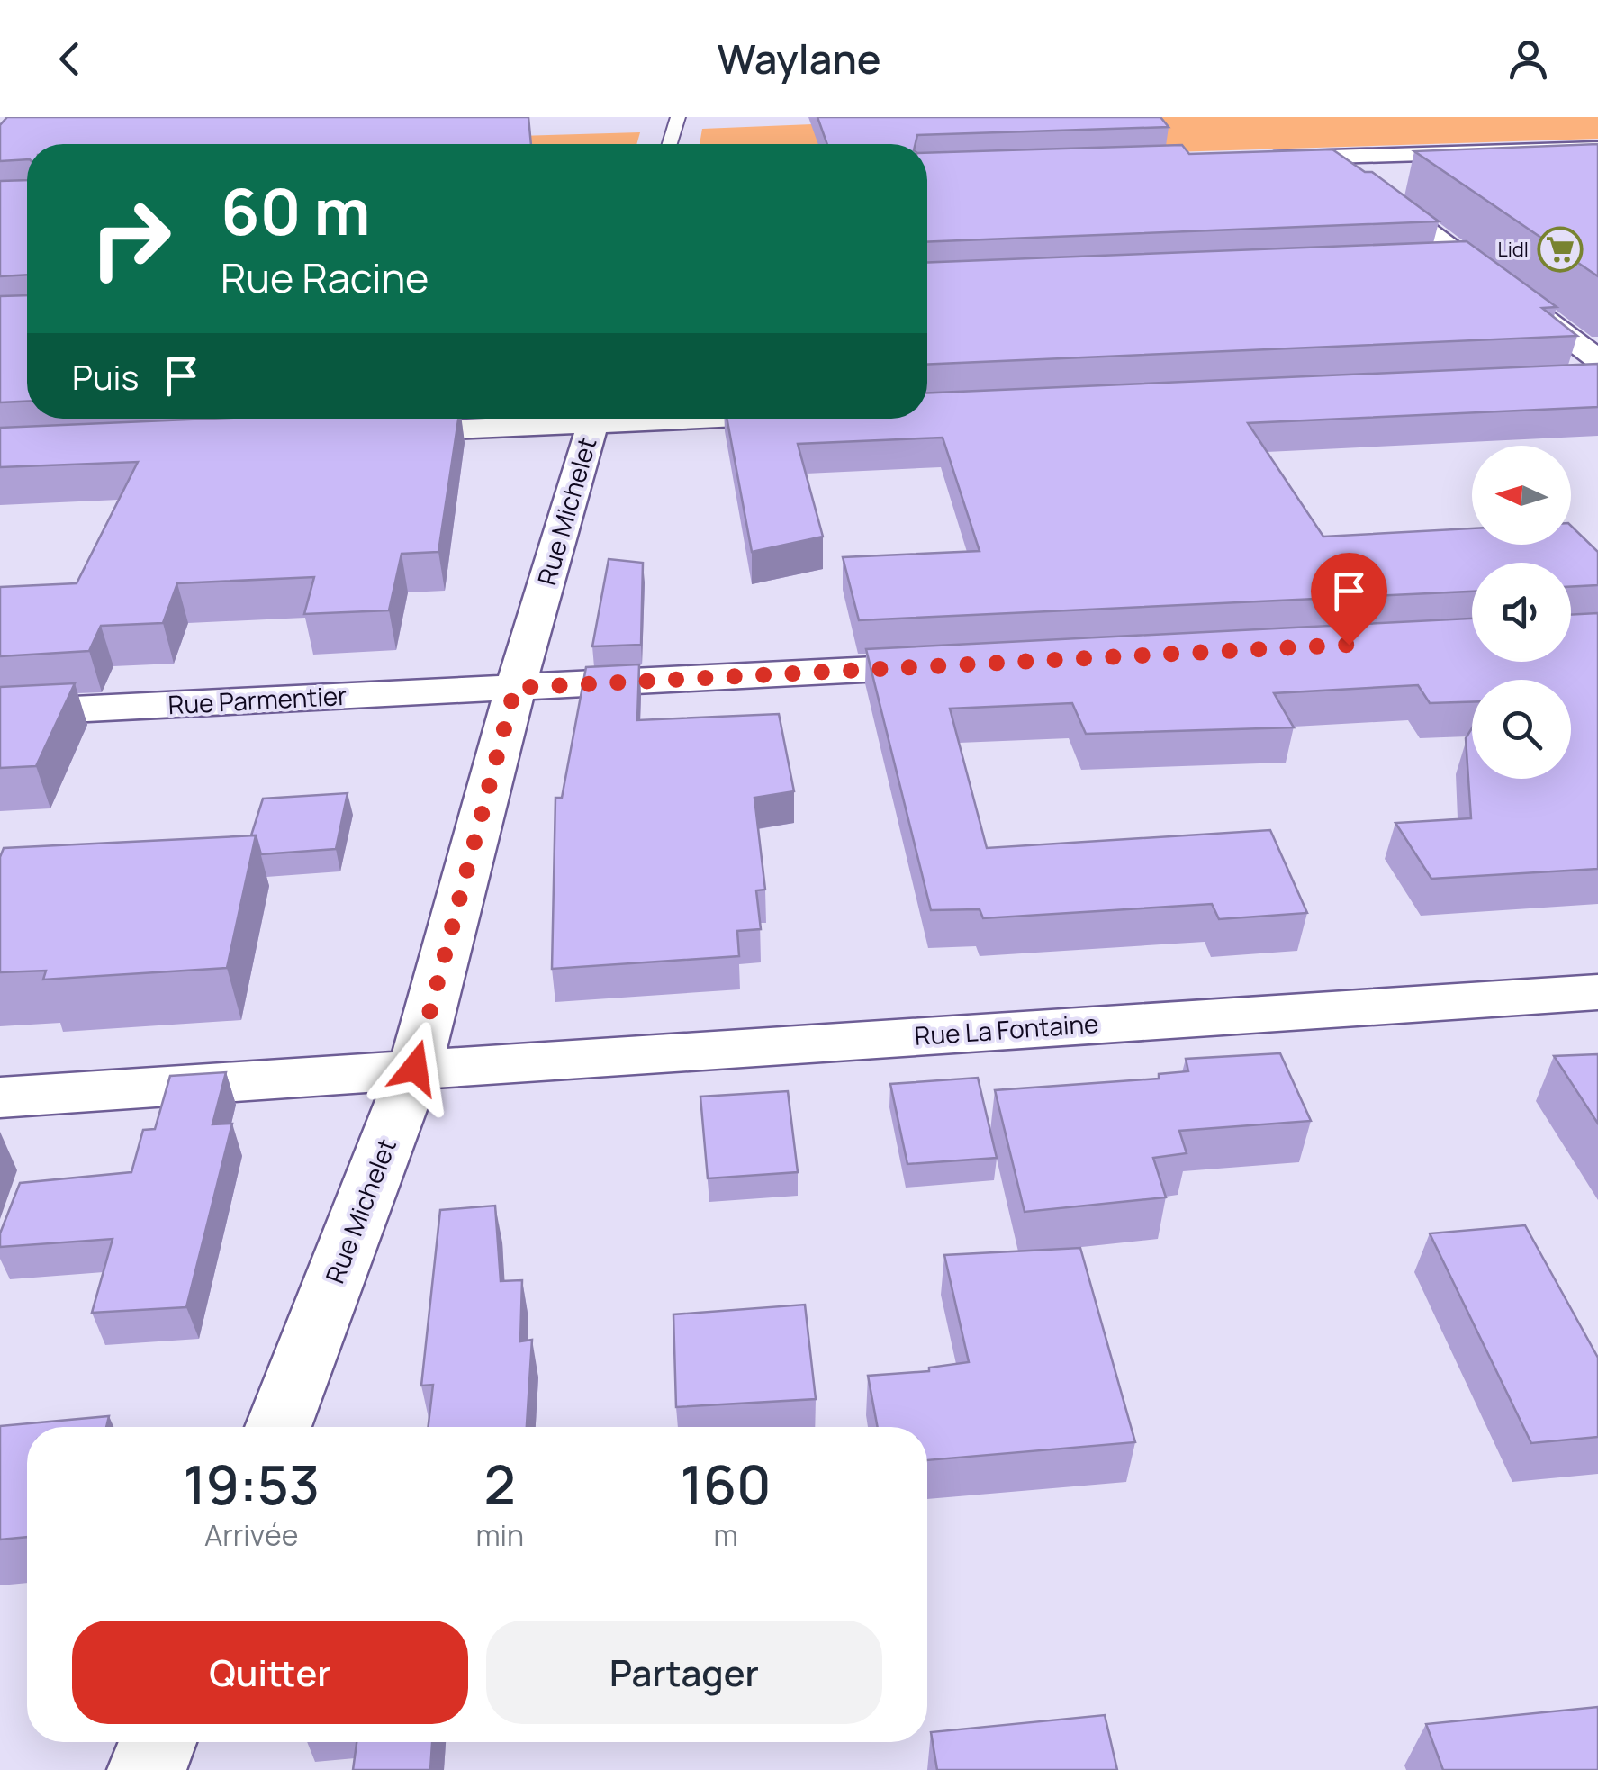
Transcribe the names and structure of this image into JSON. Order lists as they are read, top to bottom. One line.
{"streets":{"street":["Rue Michelet","Rue Parmentier","Rue La Fontaine"]},"crossings":[["Rue Michelet","Rue Parmentier"],["Rue Michelet","Rue La Fontaine"]],"places":{"supermarket":["Lidl"]},"north":"left","page":{"header":"Waylane","turn":["60 m","Rue Racine"],"then":"Puis","eta":["19:53","Arrivée","2","min","160","m"],"buttons":["Quitter","Partager"]}}
